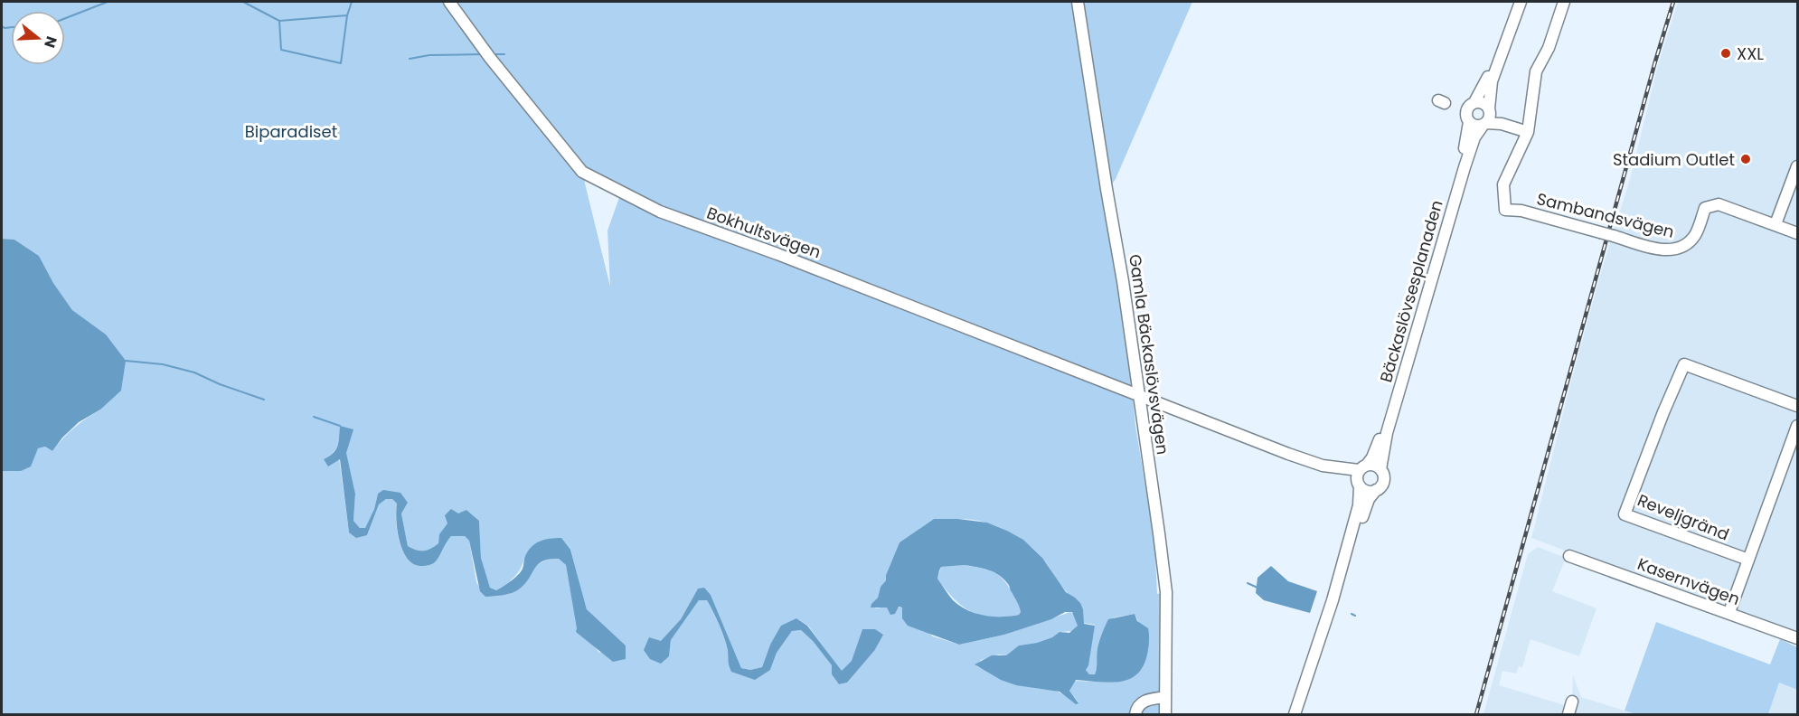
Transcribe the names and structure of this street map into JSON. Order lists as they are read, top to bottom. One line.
{"streets":{"street":["Sambandsvägen","Bokhultsvägen","Bäckaslövsesplanaden","Gamla Bäckaslövsvägen","Reveljgränd","Kasernvägen"]},"crossings":[["Bokhultsvägen","Bäckaslövsesplanaden"],["Bokhultsvägen","Gamla Bäckaslövsvägen"]],"parks":["Biparadiset"],"places":["XXL","Stadium Outlet"],"north":"right"}
